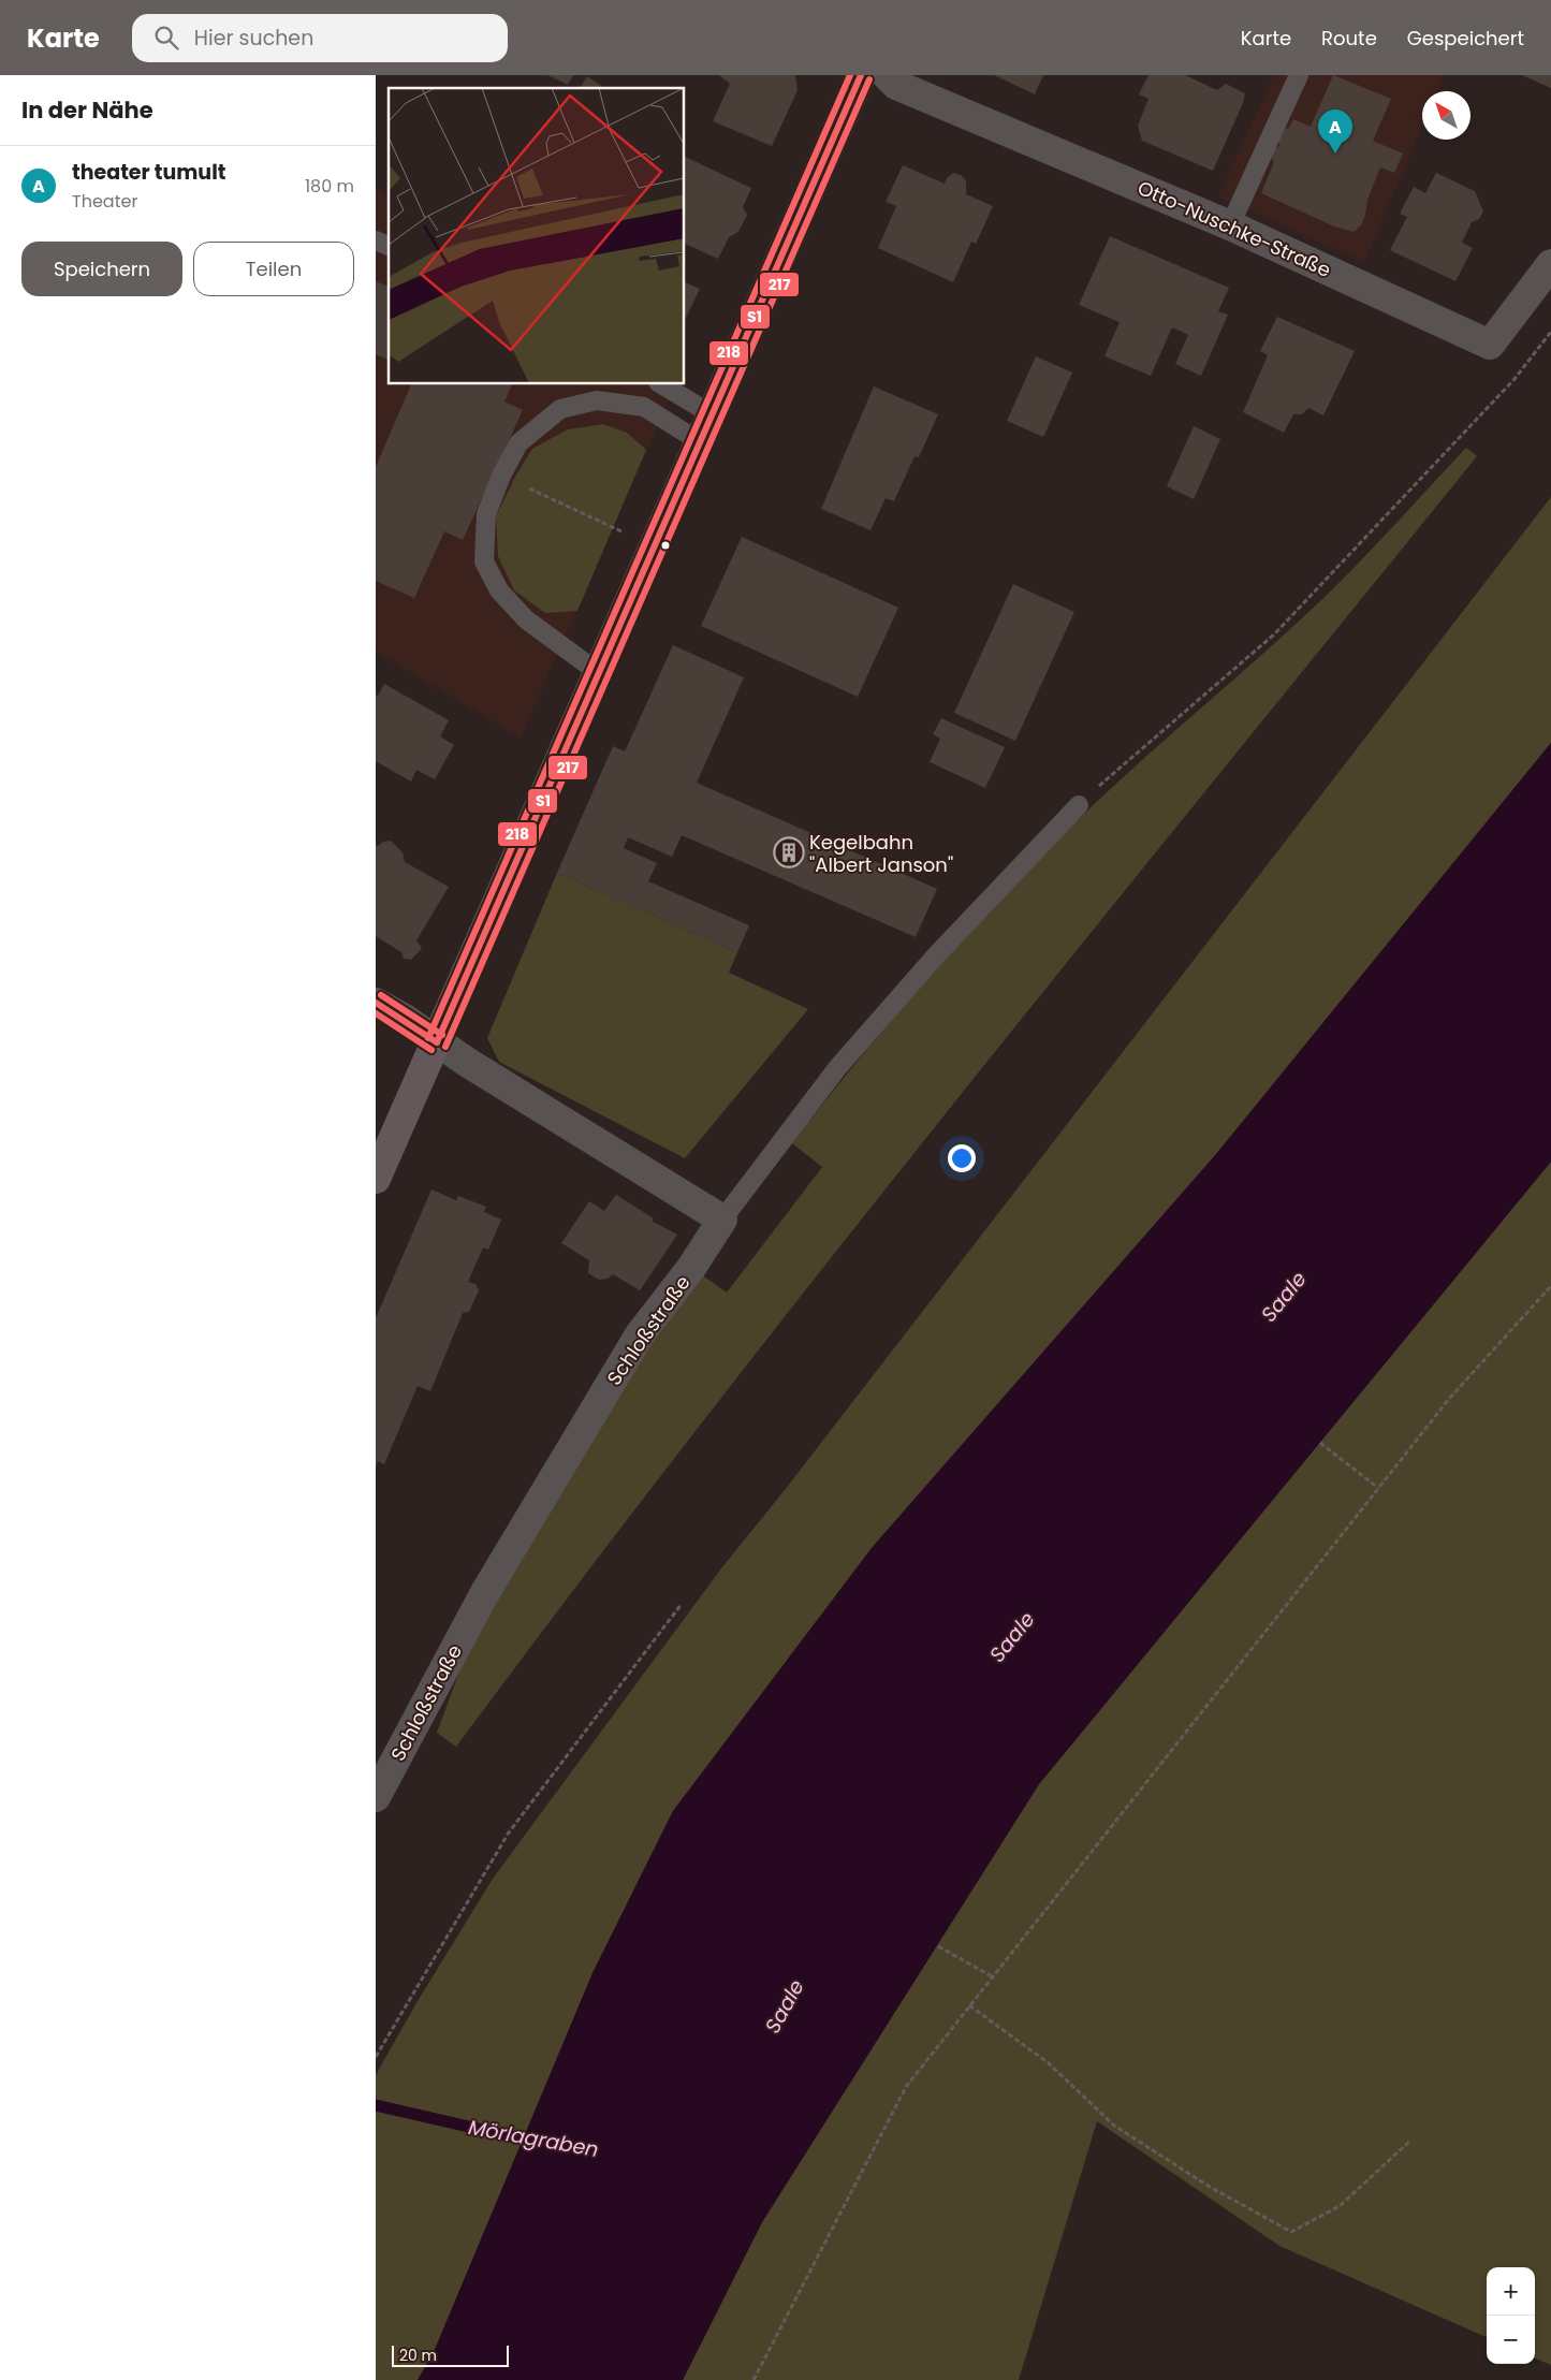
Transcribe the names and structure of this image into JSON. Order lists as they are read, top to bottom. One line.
{"streets":{"street":["Otto-Nuschke-Straße","Schloßstraße"]},"water":["Saale","Mörlagraben"],"places":{"building":["Kegelbahn \"Albert Janson\""]},"lines":["transit line S1","transit line 218","transit line 217"],"scale_bar":"20 m","north":"top left","page":{"header":"Karte","search":"Hier suchen","nav":["Karte","Route","Gespeichert"],"heading":"In der Nähe","pins":"A","list":[{"mark":"A","name":"theater tumult","note":"Theater","value":"180 m"}],"buttons":["Speichern","Teilen"],"map_buttons":["+","−"],"scale":"20 m"}}
